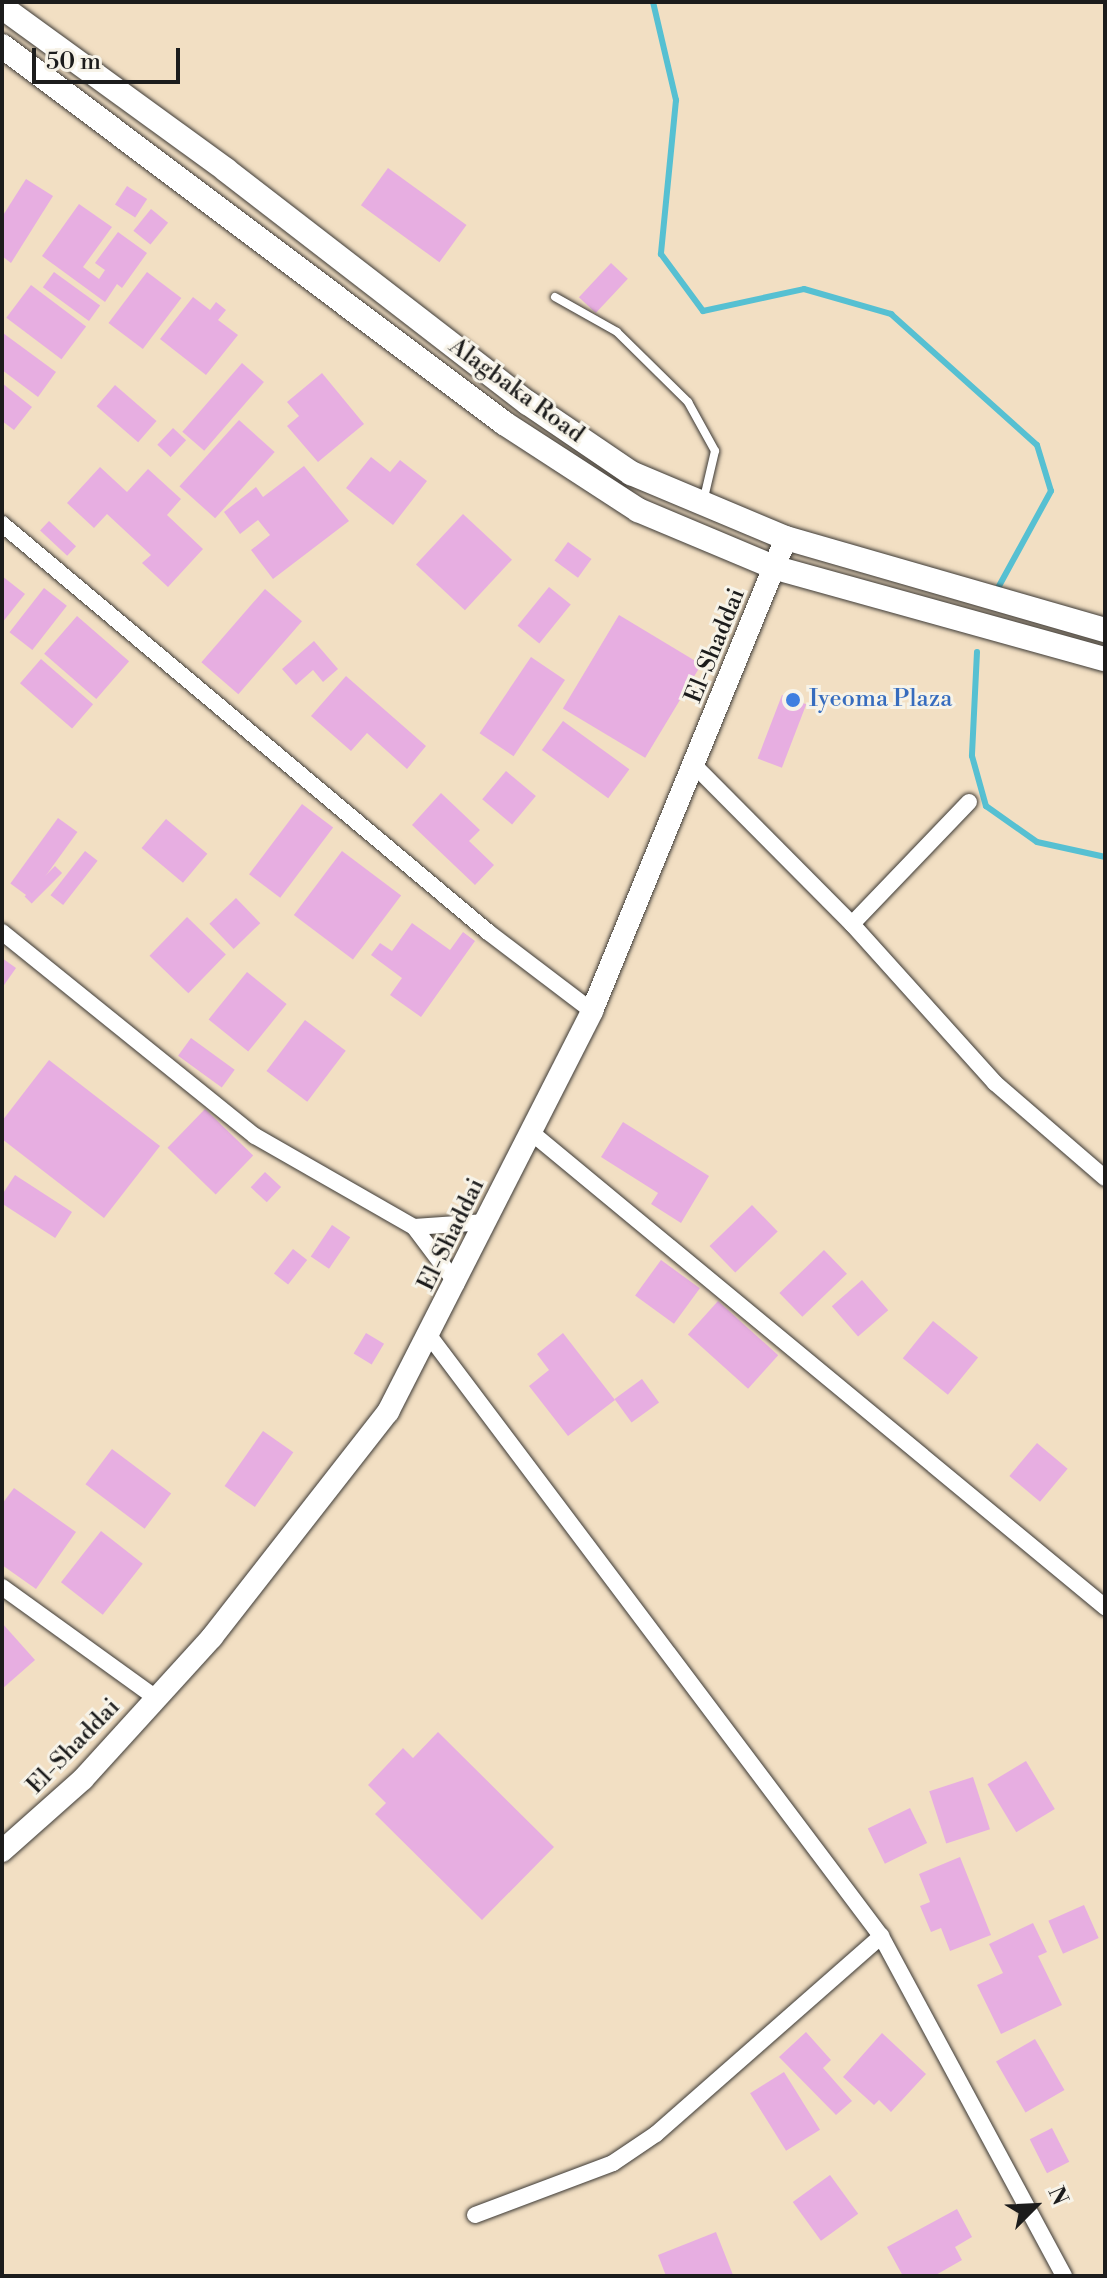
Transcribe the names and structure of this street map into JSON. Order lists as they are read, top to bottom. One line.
{"streets":{"main road":["Alagbaka Road"],"street":["El-Shaddai"]},"crossings":[["Alagbaka Road","El-Shaddai"]],"places":["Iyeoma Plaza"],"scale_bar":"50 m","north":"top right"}
